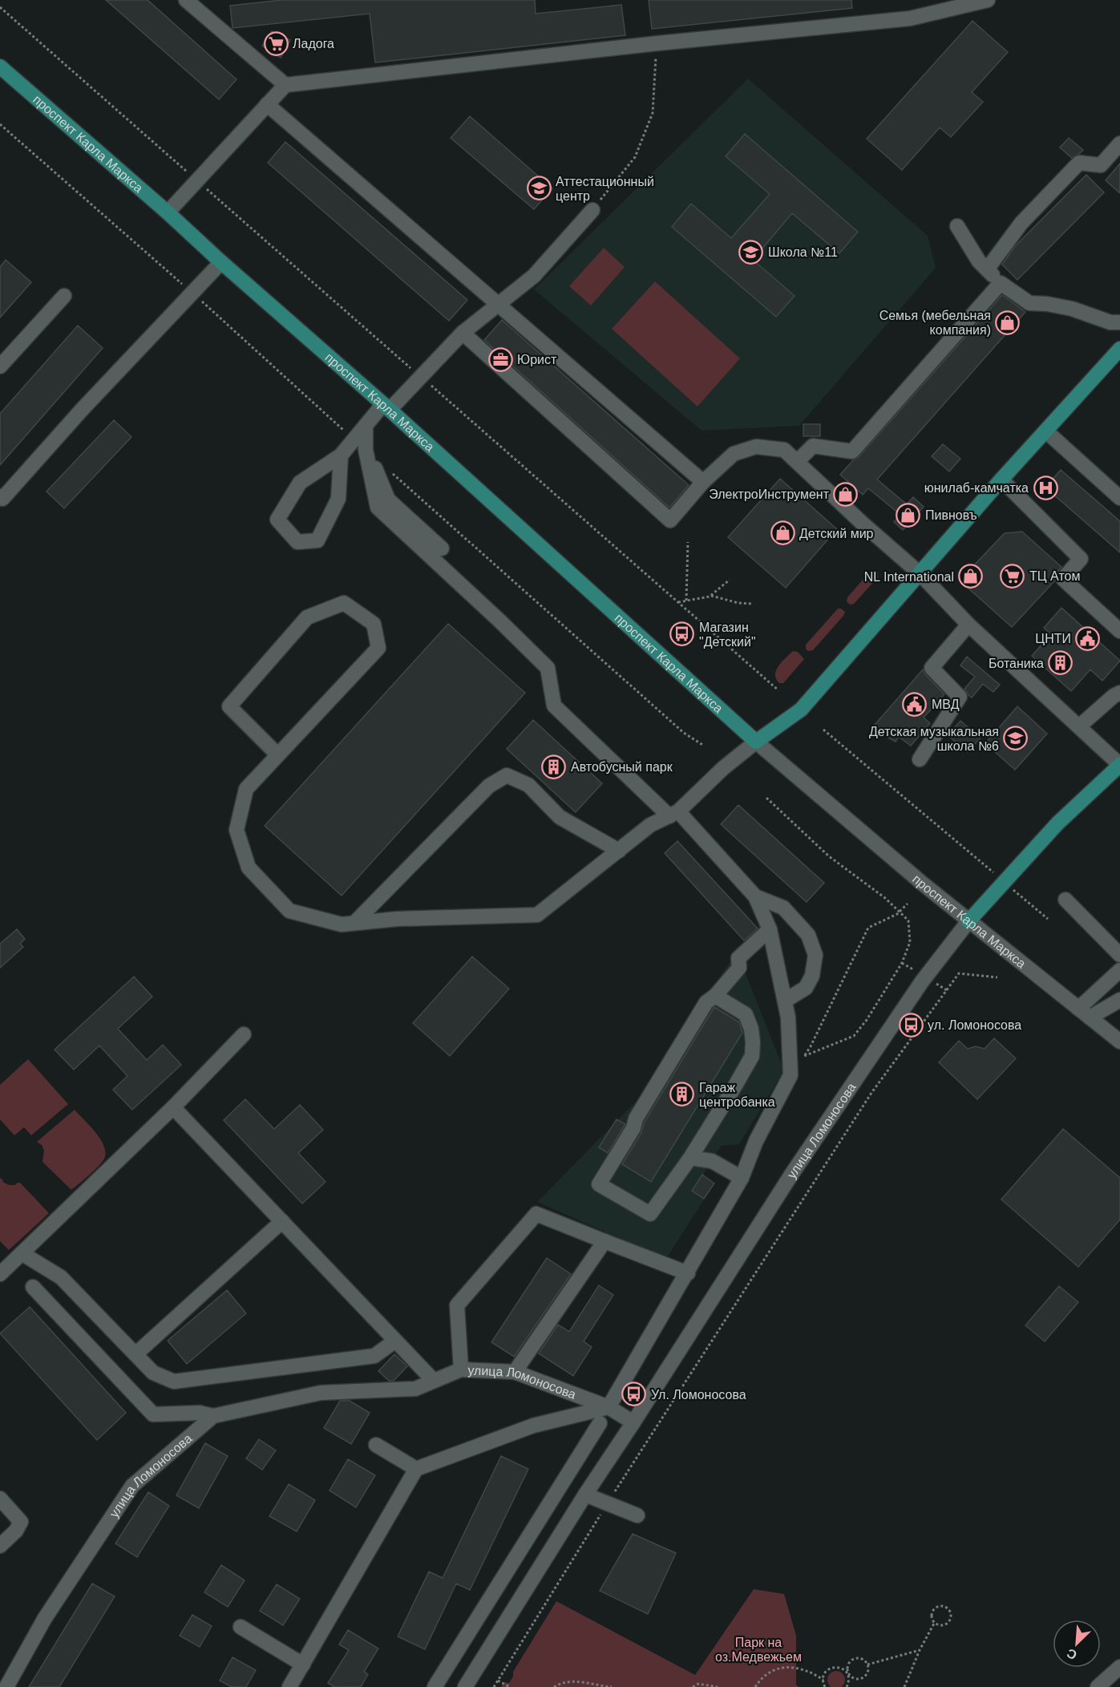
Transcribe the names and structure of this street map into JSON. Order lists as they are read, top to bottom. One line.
{"streets":{"main road":["проспект Карла Маркса"],"street":["улица Ломоносова"]},"crossings":[["проспект Карла Маркса","улица Ломоносова"]],"parks":["Парк на оз.Медвежьем"],"places":{"supermarket":["Ладога","ТЦ Атом"],"school or university":["Аттестационный центр","Школа №11","Детская музыкальная школа №6"],"shop":["Семья (мебельная компания)","ЭлектроИнструмент","Пивновъ","Детский мир","NL International"],"office":["Юрист"],"hospital":["юнилаб-камчатка"],"bus stop":["Магазин \"Детский\"","ул. Ломоносова","Ул. Ломоносова"],"public building":["ЦНТИ","МВД"],"building":["Ботаника","Автобусный парк","Гараж центробанка"]},"north":"bottom left"}
